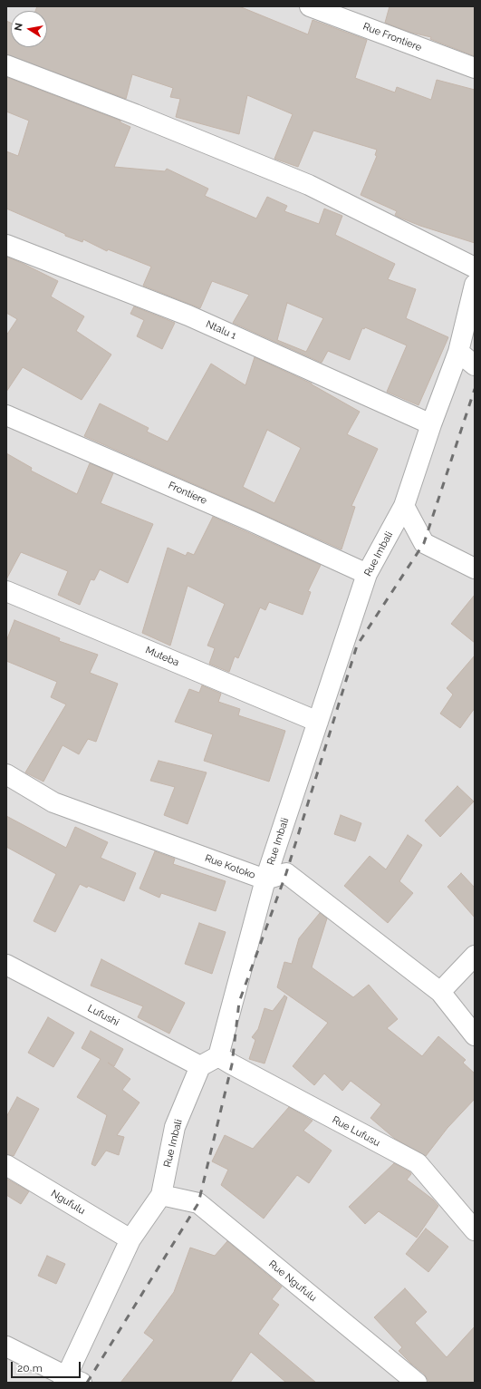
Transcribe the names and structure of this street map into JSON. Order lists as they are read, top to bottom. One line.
{"streets":{"street":["Rue Frontiere","Ntalu 1","Frontiere","Rue Imbali","Muteba","Rue Kotoko","Lufushi","Rue Lufusu","Ngufulu","Rue Ngufulu"]},"crossings":[["Ntalu 1","Rue Imbali"],["Frontiere","Rue Imbali"],["Rue Imbali","Muteba"],["Rue Imbali","Rue Kotoko"],["Rue Imbali","Lufushi"],["Rue Imbali","Rue Lufusu"],["Rue Imbali","Ngufulu"],["Rue Imbali","Rue Ngufulu"]],"scale_bar":"20 m","north":"left"}
